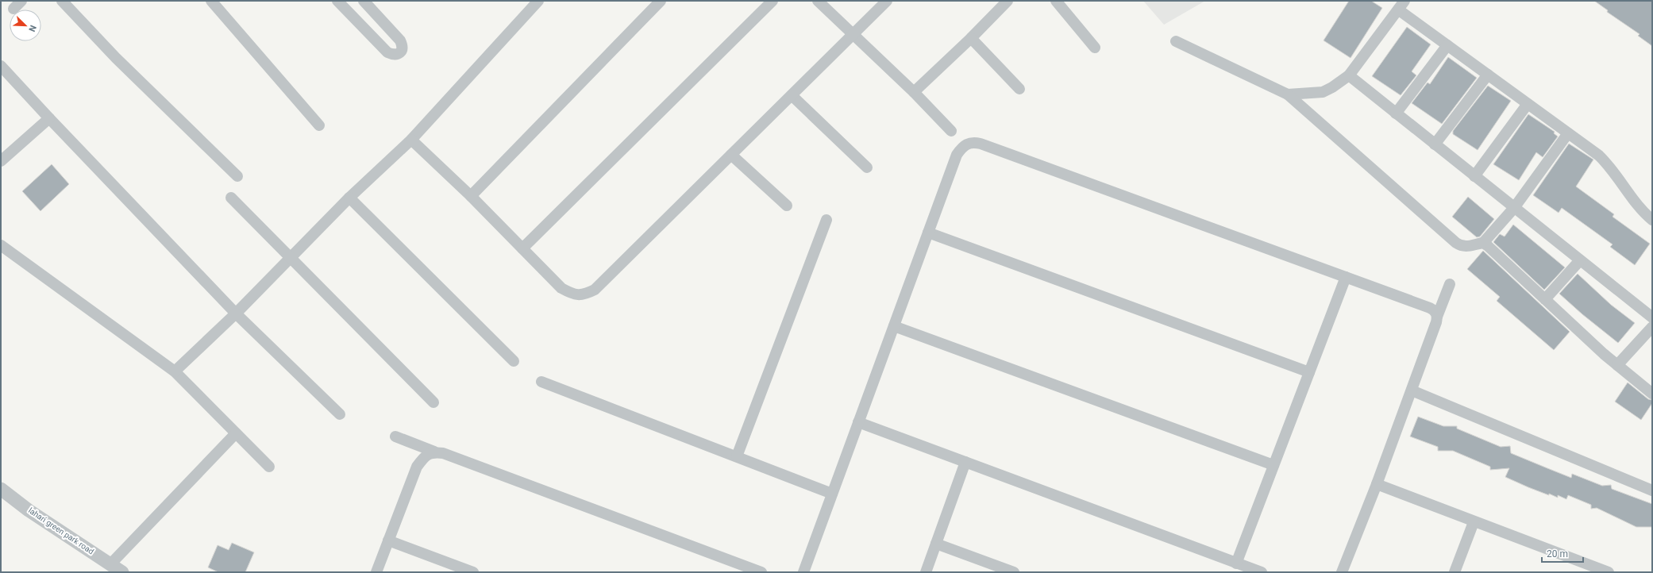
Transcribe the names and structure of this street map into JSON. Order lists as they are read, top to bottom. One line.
{"streets":{"street":["lahari green park road"]},"scale_bar":"20 m","north":"bottom right"}
